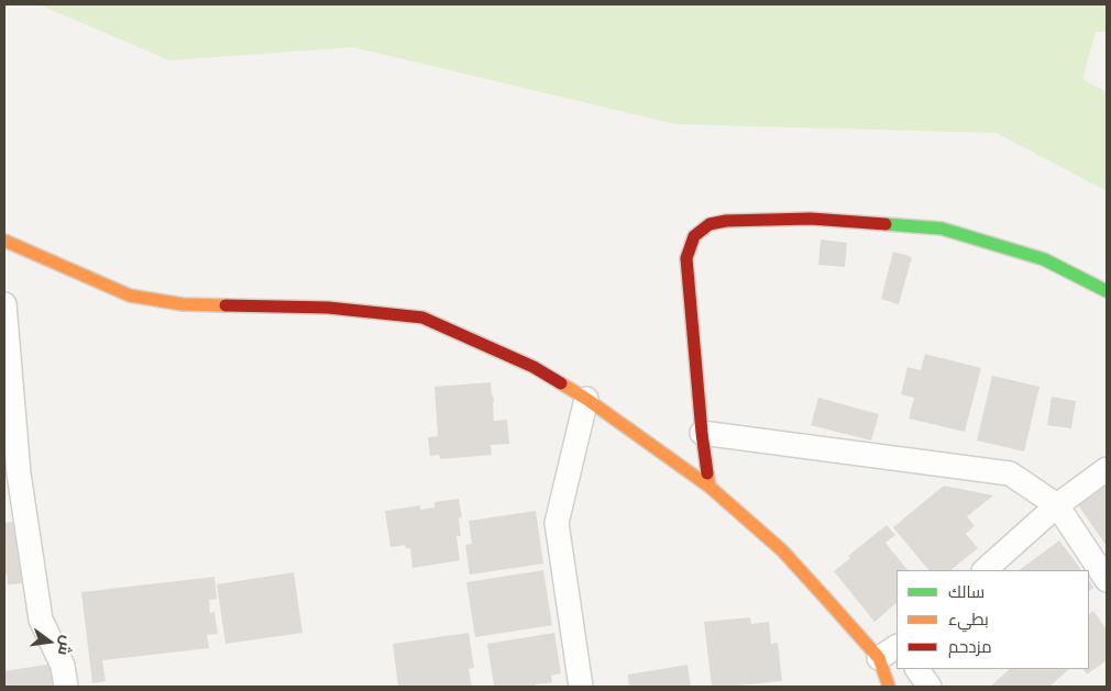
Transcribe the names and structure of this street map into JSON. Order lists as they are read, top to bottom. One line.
{"legend":["سالك","بطيء","مزدحم"],"north":"right"}
